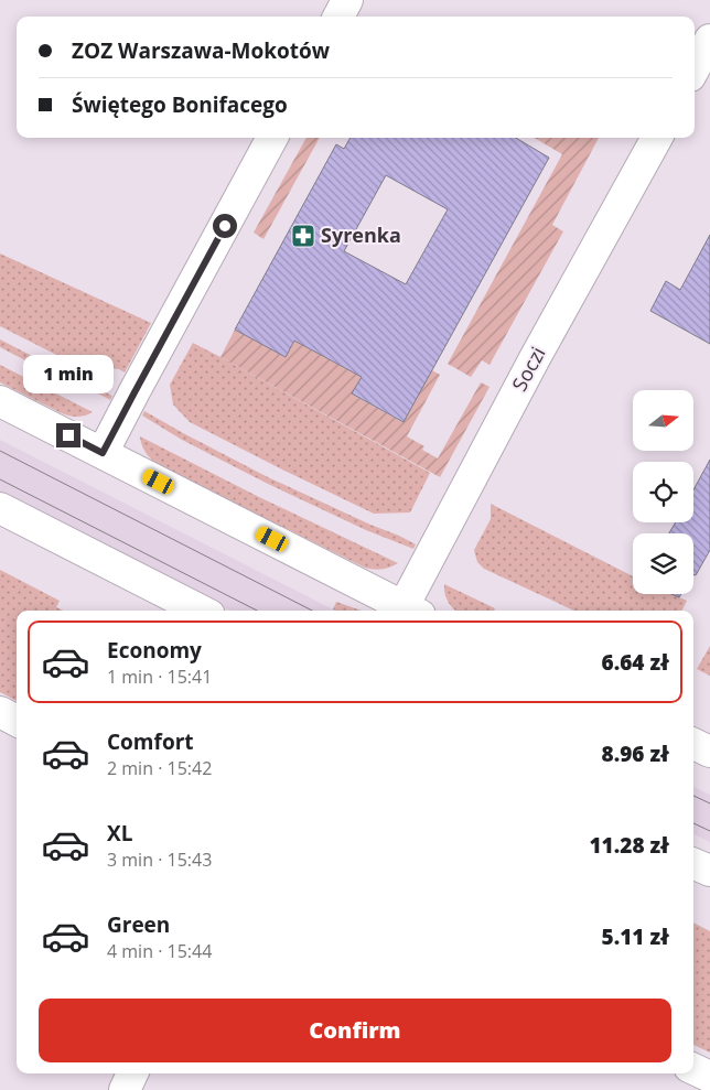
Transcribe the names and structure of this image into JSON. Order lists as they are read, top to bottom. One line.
{"streets":{"street":["Soczi"]},"places":{"pharmacy":["Syrenka"]},"north":"right","page":{"banner":["ZOZ Warszawa-Mokotów","Świętego Bonifacego"],"bubble":"1 min","list":[{"name":"Economy","note":"1 min · 15:41","value":"6.64 zł"},{"name":"Comfort","note":"2 min · 15:42","value":"8.96 zł"},{"name":"XL","note":"3 min · 15:43","value":"11.28 zł"},{"name":"Green","note":"4 min · 15:44","value":"5.11 zł"}],"buttons":"Confirm"}}
